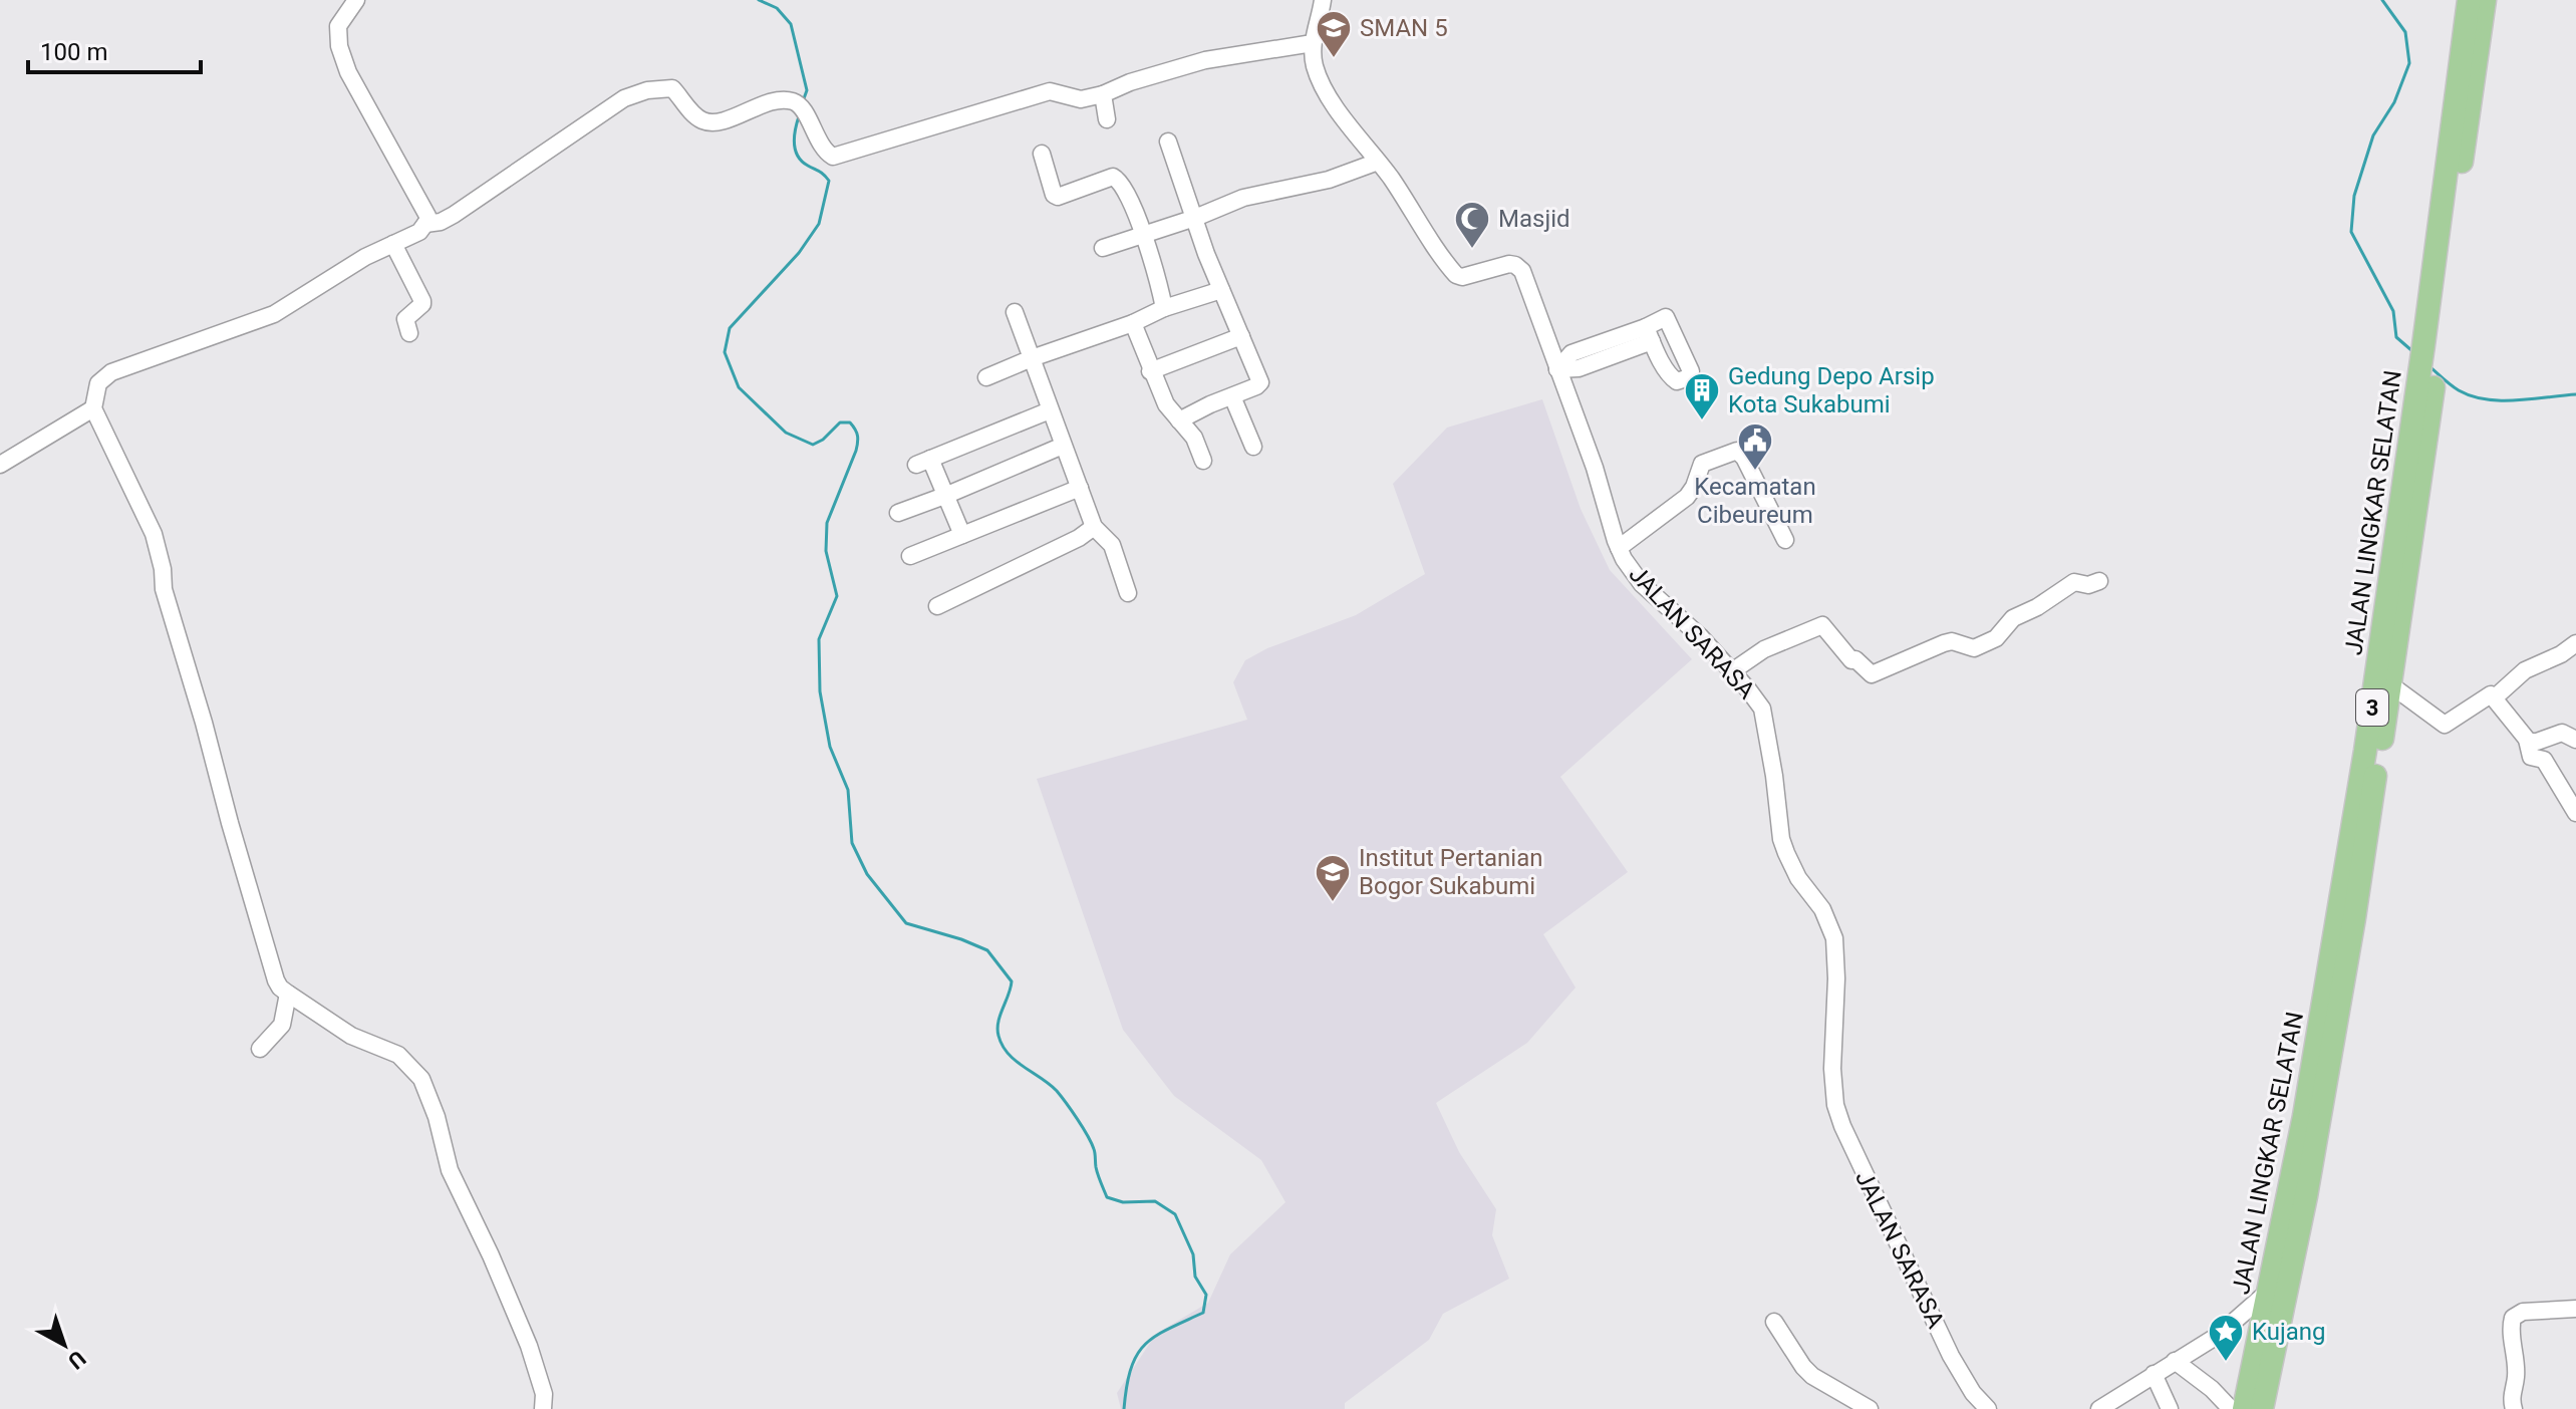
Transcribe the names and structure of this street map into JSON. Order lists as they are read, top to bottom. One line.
{"streets":{"main road":["JALAN LINGKAR SELATAN","3"],"street":["JALAN SARASA"]},"places":{"school or university":["SMAN 5","Institut Pertanian Bogor Sukabumi"],"mosque":["Masjid"],"building":["Gedung Depo Arsip Kota Sukabumi"],"public building":["Kecamatan Cibeureum"],"place":["Kujang"]},"scale_bar":"100 m","north":"bottom right"}
